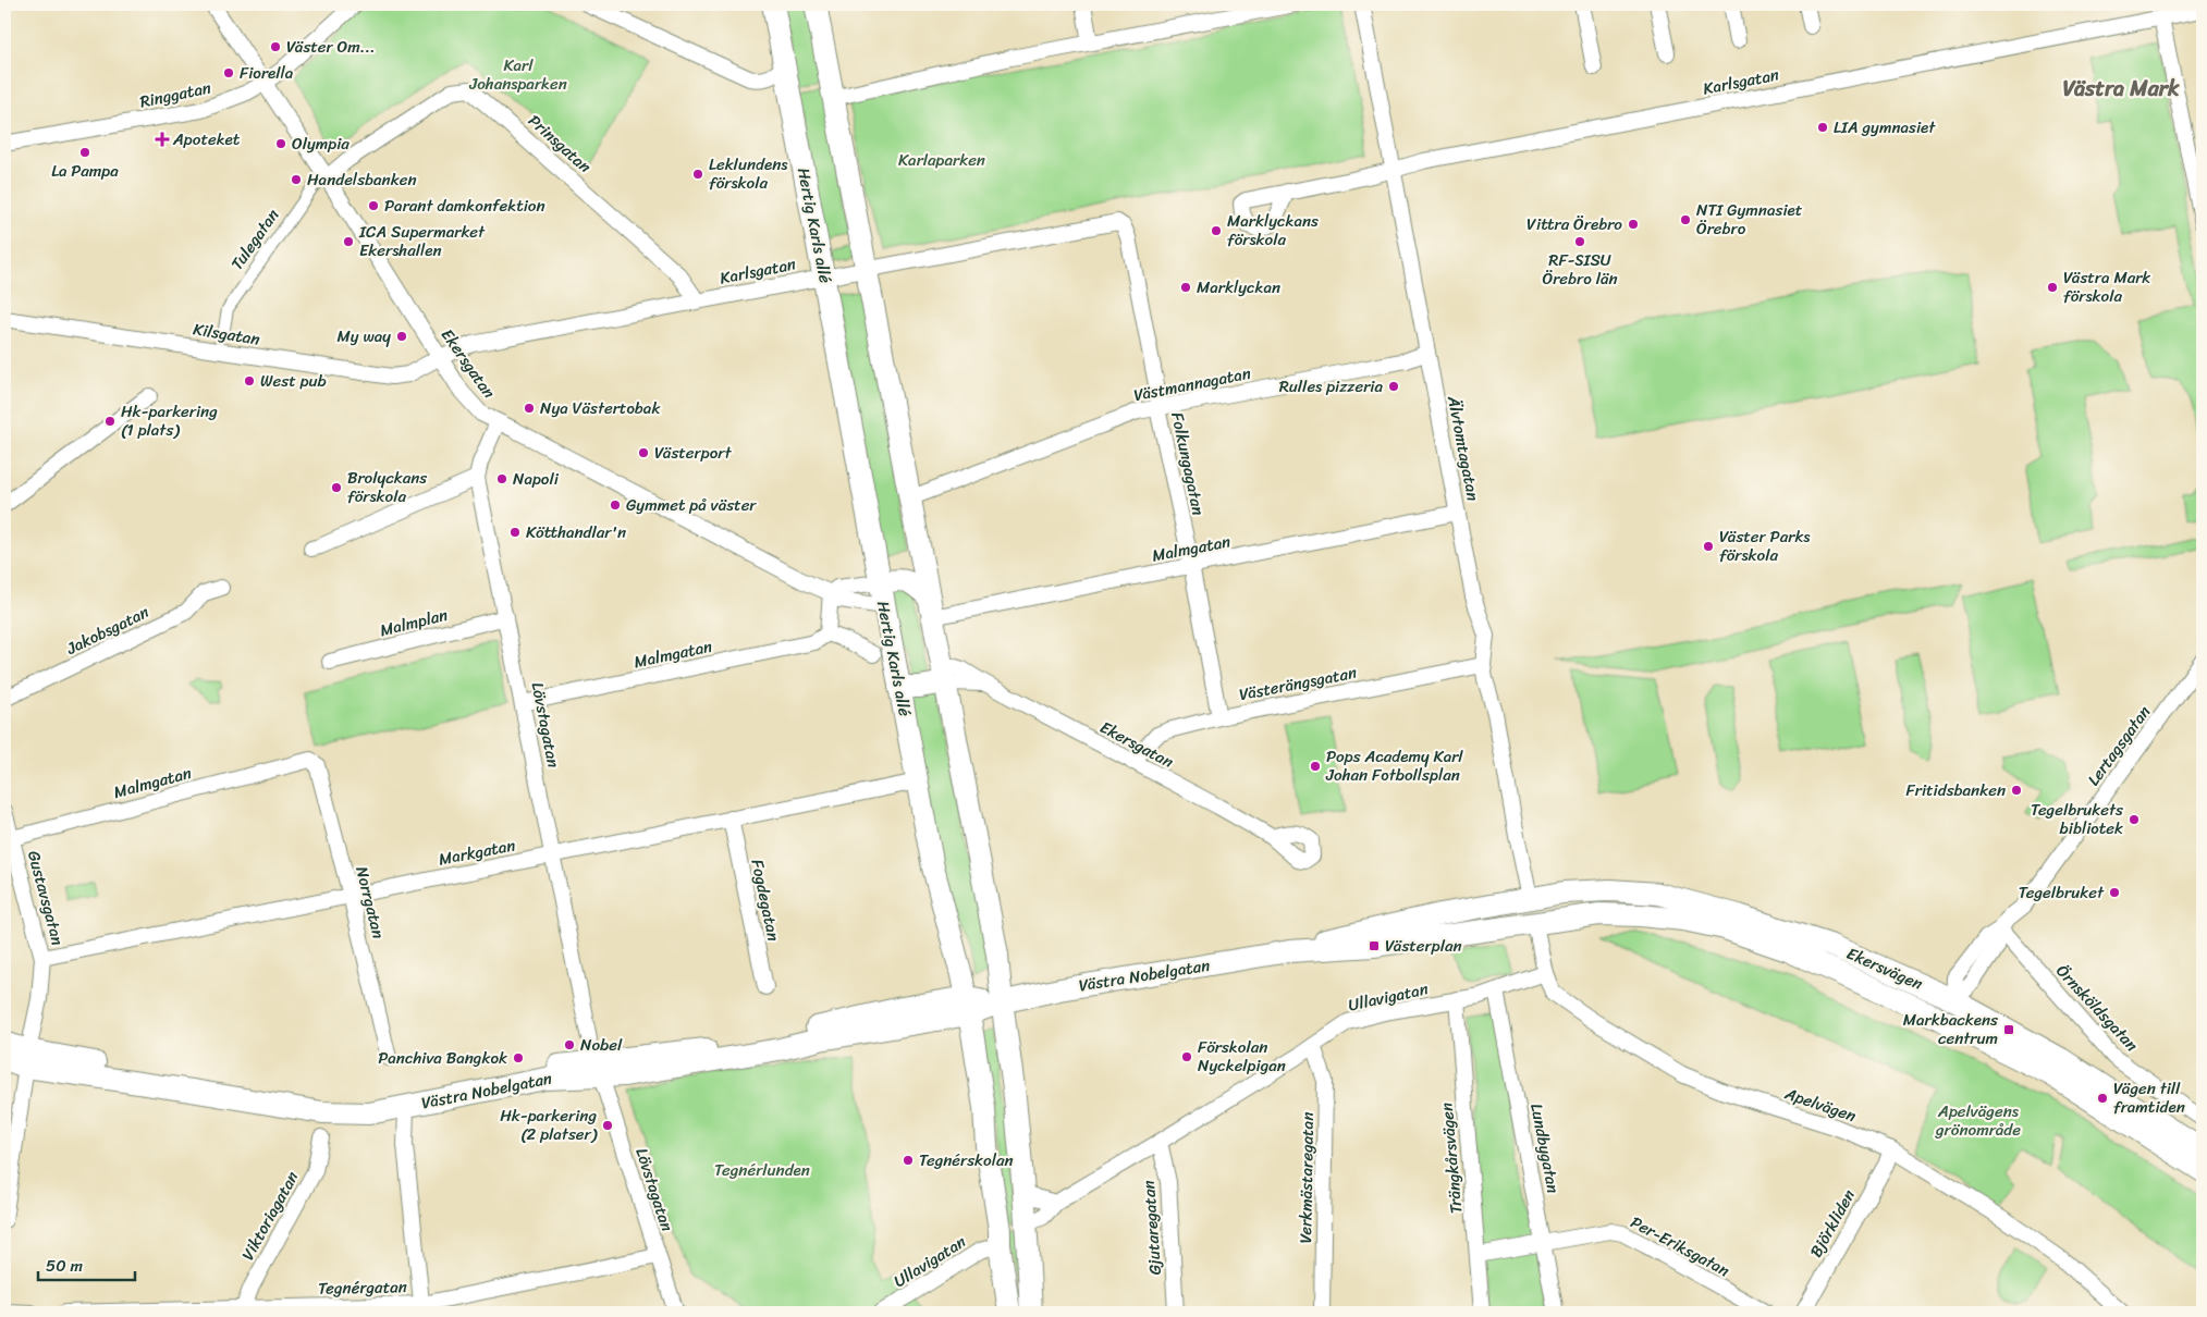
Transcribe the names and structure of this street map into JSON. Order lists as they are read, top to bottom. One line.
{"streets":{"main road":["Hertig Karls allé","Ekersvägen","Västra Nobelgatan"],"street":["Karlsgatan","Ringgatan","Prinsgatan","Tulegatan","Kilsgatan","Ekersgatan","Västmannagatan","Älvtomtagatan","Folkungagatan","Malmgatan","Malmplan","Jakobsgatan","Västerängsgatan","Lövstagatan","Lertagsgatan","Markgatan","Gustavsgatan","Fogdegatan","Norrgatan","Ullavigatan","Örnsköldsgatan","Apelvägen","Lundbygatan","Trängkårsvägen","Verkmästaregatan","Viktoriagatan","Björkliden","Gjutaregatan","Per-Eriksgatan","Tegnérgatan"]},"crossings":[["Karlsgatan","Prinsgatan"],["Karlsgatan","Hertig Karls allé"],["Karlsgatan","Kilsgatan"],["Karlsgatan","Ekersgatan"],["Karlsgatan","Älvtomtagatan"],["Karlsgatan","Folkungagatan"],["Ringgatan","Ekersgatan"],["Prinsgatan","Tulegatan"],["Prinsgatan","Ekersgatan"],["Hertig Karls allé","Ekersgatan"],["Hertig Karls allé","Markgatan"],["Hertig Karls allé","Västra Nobelgatan"],["Hertig Karls allé","Ullavigatan"],["Tulegatan","Ekersgatan"],["Kilsgatan","Ekersgatan"],["Ekersgatan","Västerängsgatan"],["Ekersgatan","Lövstagatan"],["Västmannagatan","Älvtomtagatan"],["Västmannagatan","Folkungagatan"],["Älvtomtagatan","Malmgatan"],["Älvtomtagatan","Västerängsgatan"],["Älvtomtagatan","Ekersvägen"],["Älvtomtagatan","Västra Nobelgatan"],["Folkungagatan","Malmgatan"],["Folkungagatan","Västerängsgatan"],["Malmgatan","Lövstagatan"],["Malmgatan","Gustavsgatan"],["Malmgatan","Norrgatan"],["Malmplan","Lövstagatan"],["Lövstagatan","Markgatan"],["Lövstagatan","Västra Nobelgatan"],["Lövstagatan","Tegnérgatan"],["Lertagsgatan","Ekersvägen"],["Lertagsgatan","Örnsköldsgatan"],["Markgatan","Gustavsgatan"],["Markgatan","Fogdegatan"],["Markgatan","Norrgatan"],["Gustavsgatan","Västra Nobelgatan"],["Ekersvägen","Västra Nobelgatan"],["Ekersvägen","Apelvägen"],["Västra Nobelgatan","Apelvägen"],["Ullavigatan","Apelvägen"],["Ullavigatan","Lundbygatan"],["Ullavigatan","Trängkårsvägen"],["Ullavigatan","Verkmästaregatan"],["Ullavigatan","Gjutaregatan"],["Apelvägen","Björkliden"],["Lundbygatan","Per-Eriksgatan"],["Trängkårsvägen","Per-Eriksgatan"],["Viktoriagatan","Tegnérgatan"]],"districts":["Västra Mark"],"parks":["Karl Johansparken","Karlaparken","Apelvägens grönområde","Tegnérlunden"],"places":{"other":["Väster Om...","Fiorella","LIA gymnasiet","Olympia","La Pampa","Leklundens förskola","Handelsbanken","Parant damkonfektion","NTI Gymnasiet Örebro","Vittra Örebro","Marklyckans förskola","ICA Supermarket Ekershallen","RF-SISU Örebro län","Marklyckan","Västra Mark förskola","My way","West pub","Rulles pizzeria","Nya Västertobak","Hk-parkering (1 plats)","Västerport","Napoli","Brolyckans förskola","Gymmet på väster","Kötthandlar'n","Väster Parks förskola","Pops Academy Karl Johan Fotbollsplan","Fritidsbanken","Tegelbrukets bibliotek","Tegelbruket","Nobel","Förskolan Nyckelpigan","Panchiva Bangkok","Vägen till framtiden","Hk-parkering (2 platser)","Tegnérskolan"],"health":["Apoteket"],"transit":["Västerplan","Markbackens centrum"]},"scale_bar":"50 m"}
